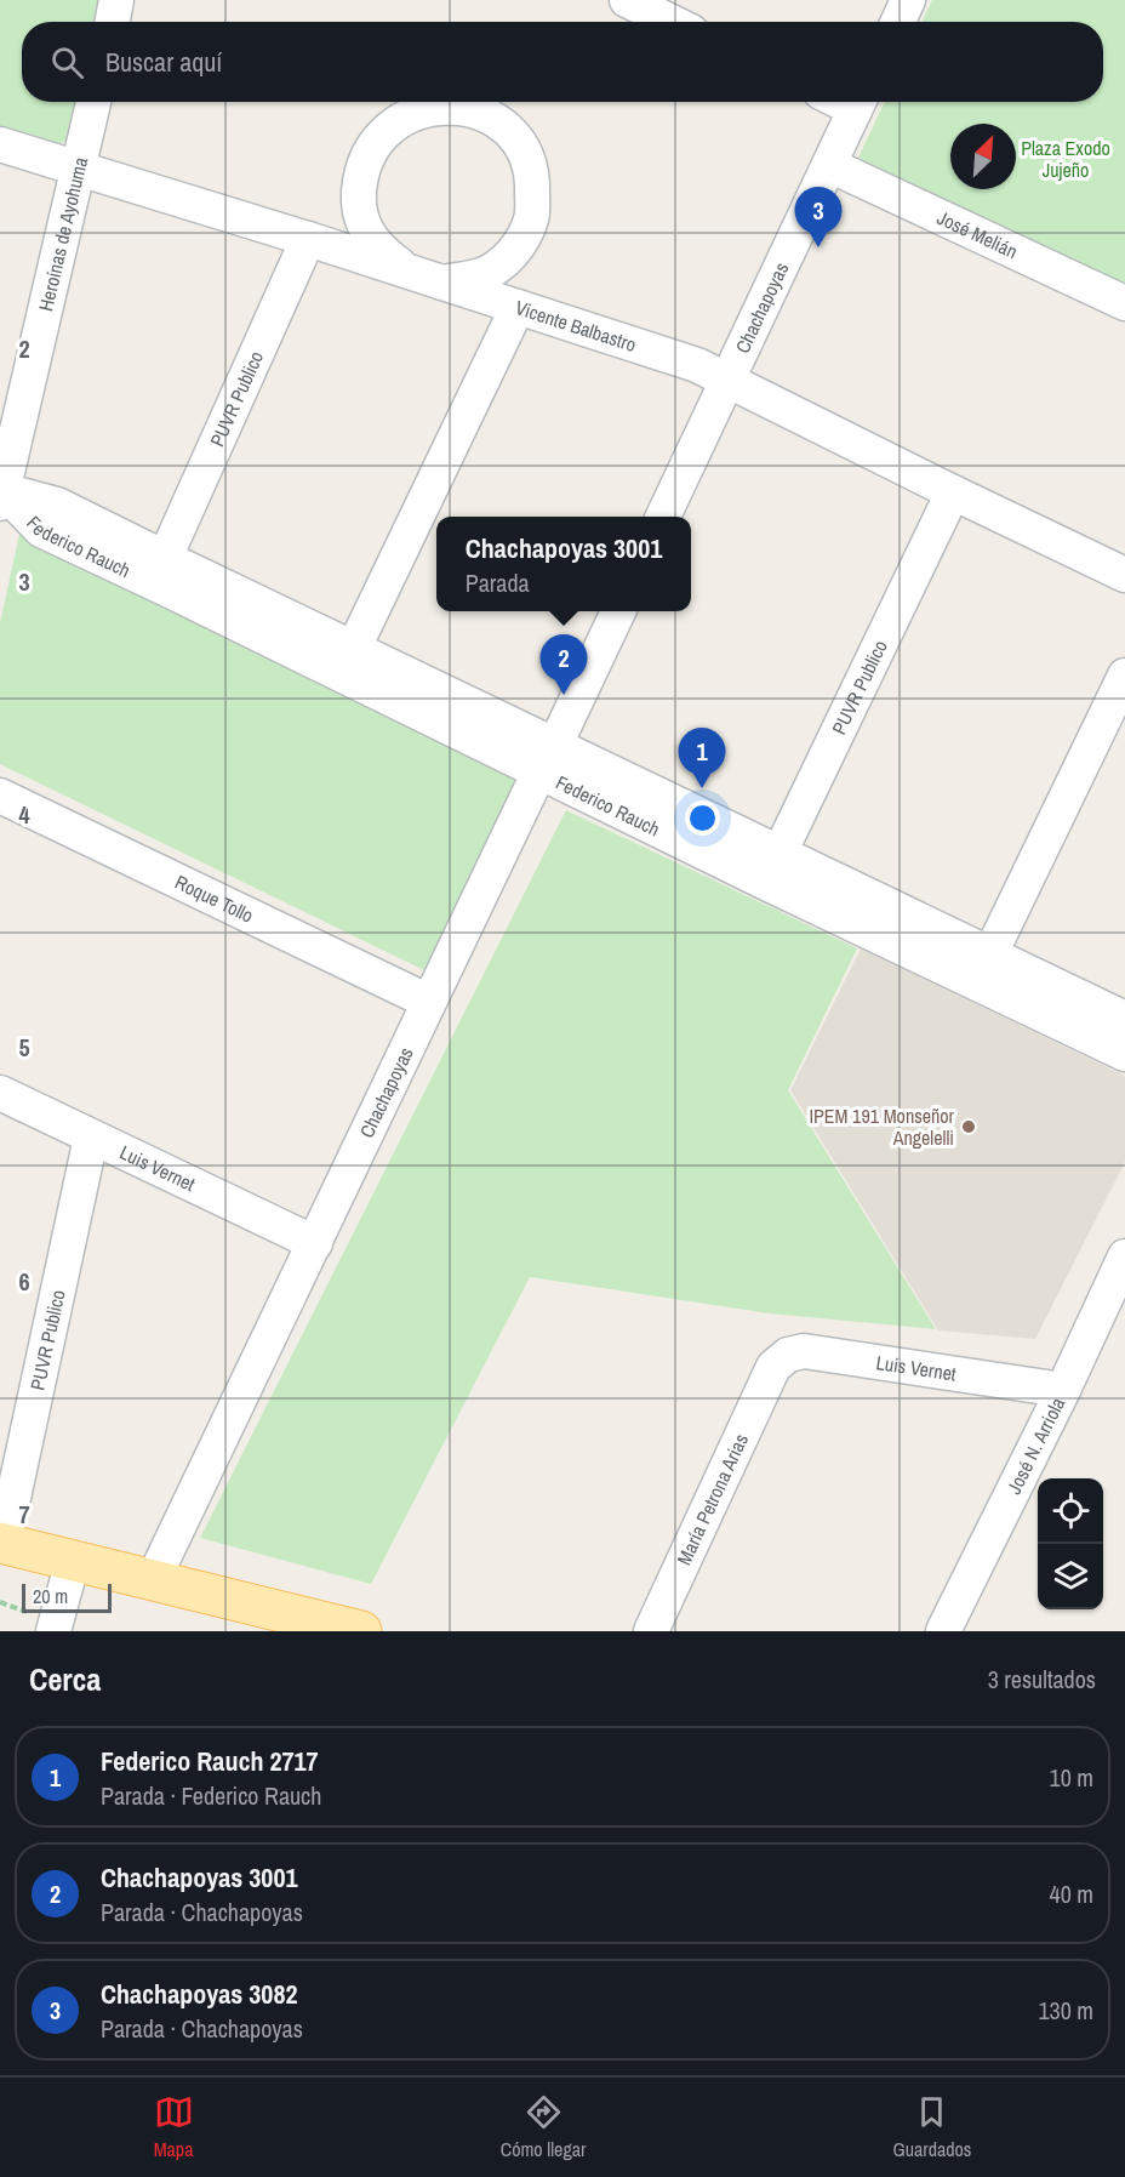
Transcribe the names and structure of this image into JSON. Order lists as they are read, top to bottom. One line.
{"streets":{"street":["Heroínas de Ayohuma","José Melián","Chachapoyas","Vicente Balbastro","PUVR Publico","Federico Rauch","Roque Tollo","Luis Vernet","José N. Arriola","María Petrona Arias"]},"crossings":[["Heroínas de Ayohuma","Vicente Balbastro"],["Heroínas de Ayohuma","Federico Rauch"],["José Melián","Chachapoyas"],["Chachapoyas","Vicente Balbastro"],["Chachapoyas","Federico Rauch"],["Chachapoyas","Roque Tollo"],["Chachapoyas","Luis Vernet"],["Vicente Balbastro","PUVR Publico"],["PUVR Publico","Federico Rauch"],["PUVR Publico","Luis Vernet"],["Luis Vernet","José N. Arriola"],["Luis Vernet","María Petrona Arias"]],"parks":["Plaza Exodo Jujeño"],"places":["IPEM 191 Monseñor Angelelli"],"scale_bar":"20 m","north":"top right","page":{"search":"Buscar aquí","pins":["3","2","1"],"popup":["Chachapoyas 3001","Parada"],"scale":"20 m","heading":["Cerca","3 resultados"],"list":[{"mark":"1","name":"Federico Rauch 2717","note":"Parada · Federico Rauch","value":"10 m"},{"mark":"2","name":"Chachapoyas 3001","note":"Parada · Chachapoyas","value":"40 m"},{"mark":"3","name":"Chachapoyas 3082","note":"Parada · Chachapoyas","value":"130 m"}],"nav":["Mapa","Cómo llegar","Guardados"]},"grid":{"rows":["2","3","4","5","6","7"]}}
